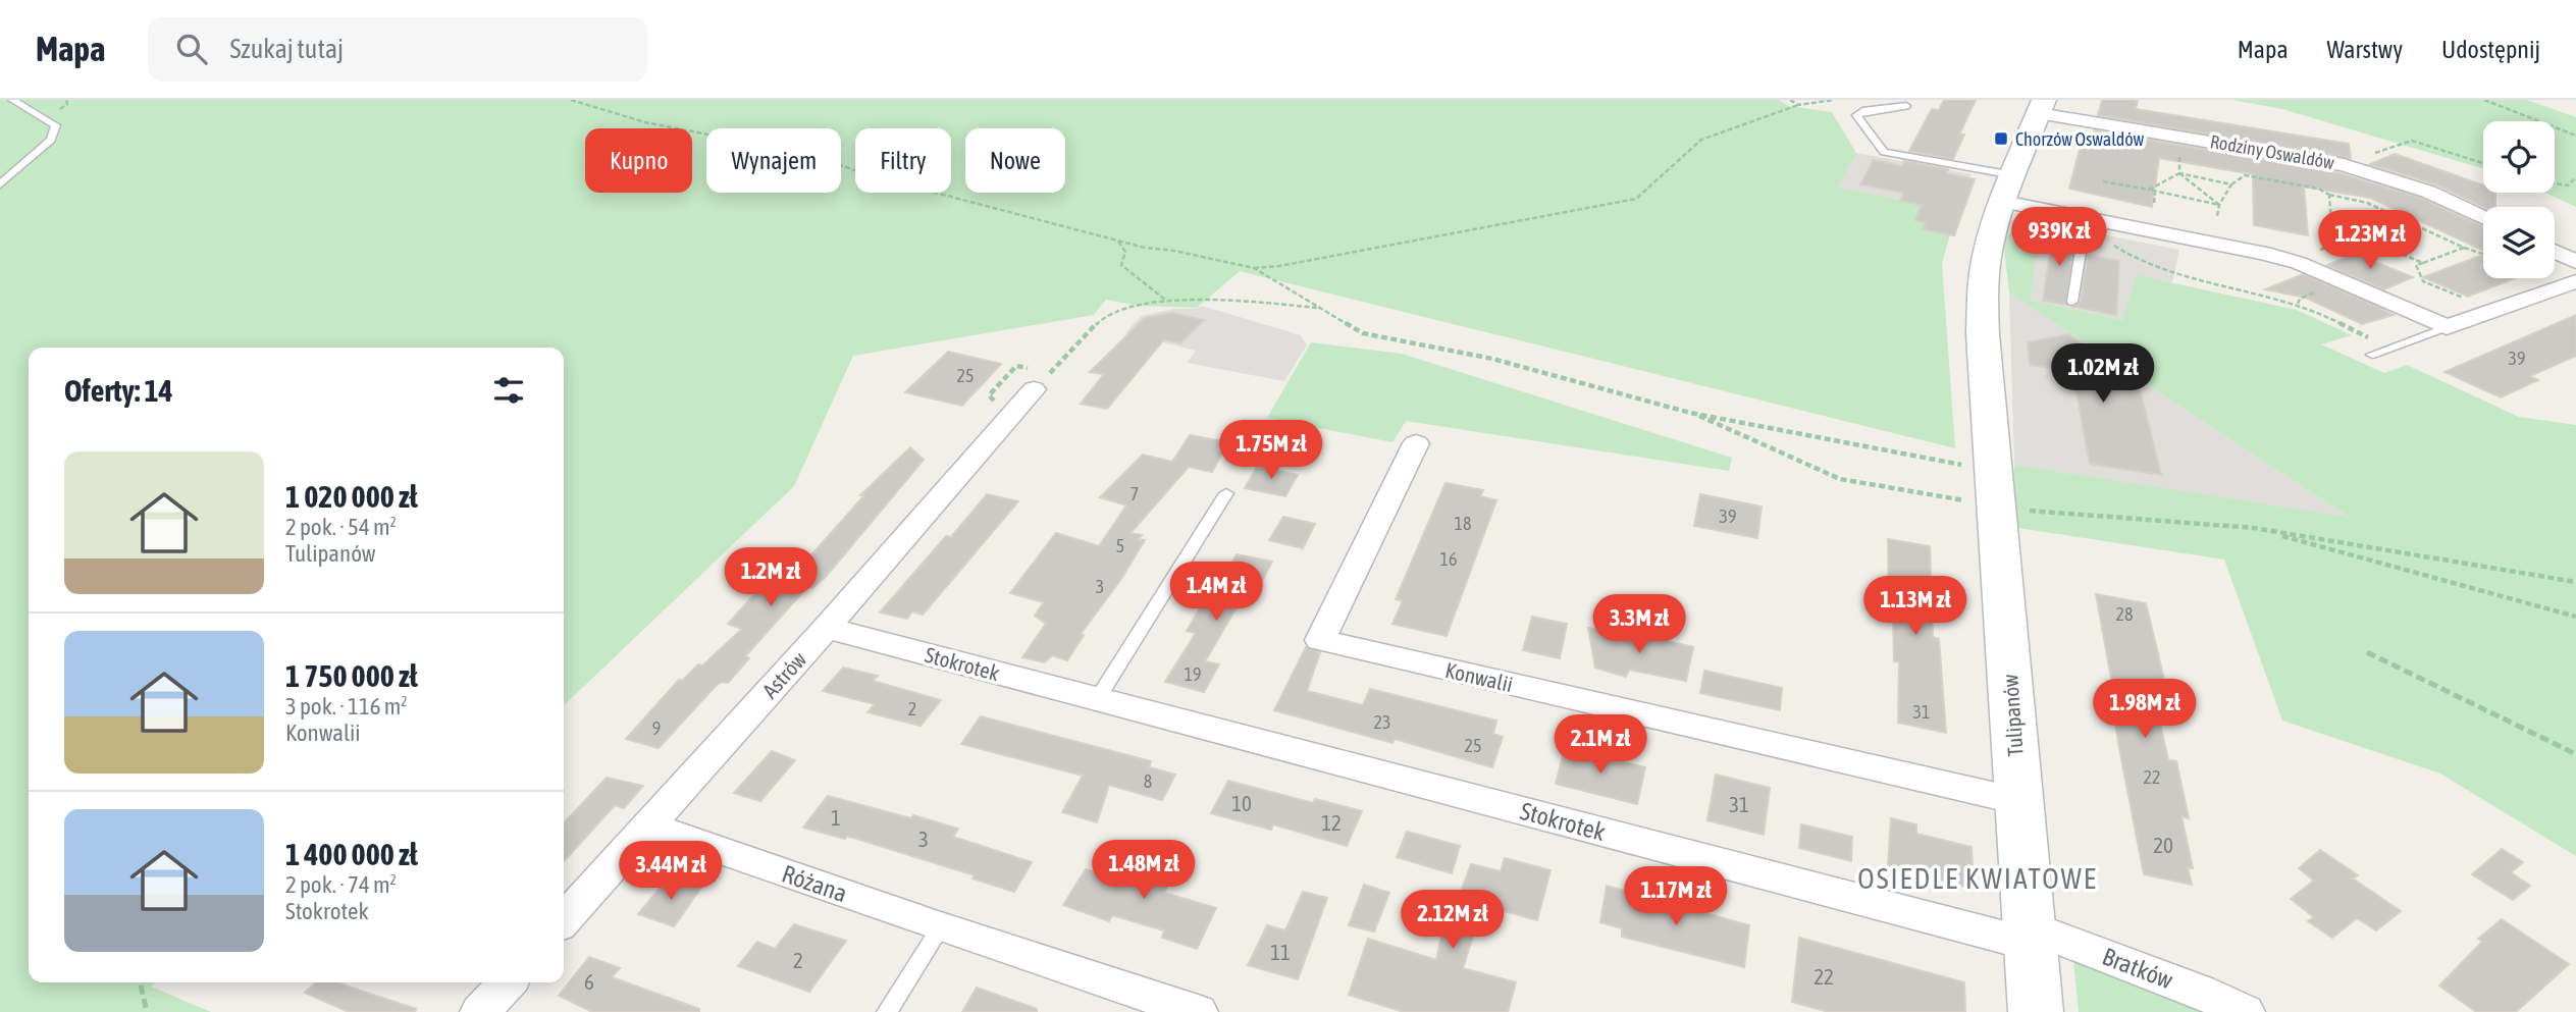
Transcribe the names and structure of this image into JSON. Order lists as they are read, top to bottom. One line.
{"streets":{"street":["Rodziny Oswaldów","Stokrotek","Astrów","Konwalii","Tulipanów","Różana","Bratków"]},"crossings":[["Rodziny Oswaldów","Tulipanów"],["Stokrotek","Astrów"],["Stokrotek","Tulipanów"],["Stokrotek","Bratków"],["Astrów","Różana"],["Konwalii","Tulipanów"],["Tulipanów","Bratków"]],"districts":["OSIEDLE KWIATOWE"],"places":{"transit":["Chorzów Oswaldów"]},"house_numbers":["39","25","7","39","18","5","16","3","28","19","2","31","23","9","25","22","8","10","31","1","12","3","20","11","2","22","6"],"page":{"header":"Mapa","search":"Szukaj tutaj","nav":["Mapa","Warstwy","Udostępnij"],"chip":["Kupno","Wynajem","Filtry","Nowe"],"price":["939K zł","1.23M zł","1.02M zł","1.75M zł","1.2M zł","1.4M zł","1.13M zł","3.3M zł","1.98M zł","2.1M zł","1.48M zł","3.44M zł","1.17M zł","2.12M zł"],"heading":"Oferty: 14","list":[{"name":"1 020 000 zł","note":"2 pok. · 54 m² · Tulipanów"},{"name":"1 750 000 zł","note":"3 pok. · 116 m² · Konwalii"},{"name":"1 400 000 zł","note":"2 pok. · 74 m² · Stokrotek"}]}}
